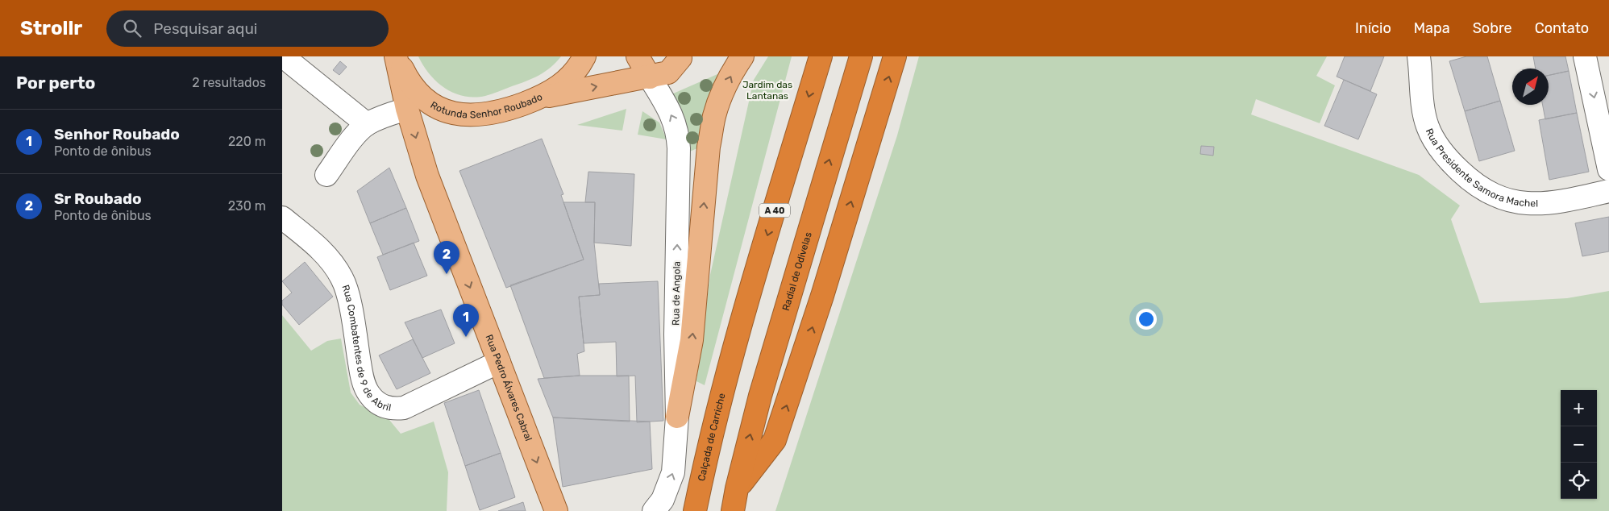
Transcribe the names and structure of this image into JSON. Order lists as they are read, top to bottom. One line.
{"streets":{"highway":["A 40","Radial de Odivelas","Calçada de Carriche"],"main road":["Rotunda Senhor Roubado","Rua Pedro Álvares Cabral"],"street":["Rua Presidente Samora Machel","Rua de Angola","Rua Combatentes de 9 de Abril"]},"crossings":[["Rotunda Senhor Roubado","Rua Pedro Álvares Cabral"],["Rua Combatentes de 9 de Abril","Rua Pedro Álvares Cabral"]],"one_way":["Rua de Angola","Rua Pedro Álvares Cabral"],"parks":["Jardim das Lantanas"],"north":"top right","page":{"header":"Strollr","search":"Pesquisar aqui","nav":["Início","Mapa","Sobre","Contato"],"heading":["Por perto","2 resultados"],"list":[{"mark":"1","name":"Senhor Roubado","note":"Ponto de ônibus","value":"220 m"},{"mark":"2","name":"Sr Roubado","note":"Ponto de ônibus","value":"230 m"}],"pins":["2","1"],"map_buttons":["+","−"]}}
